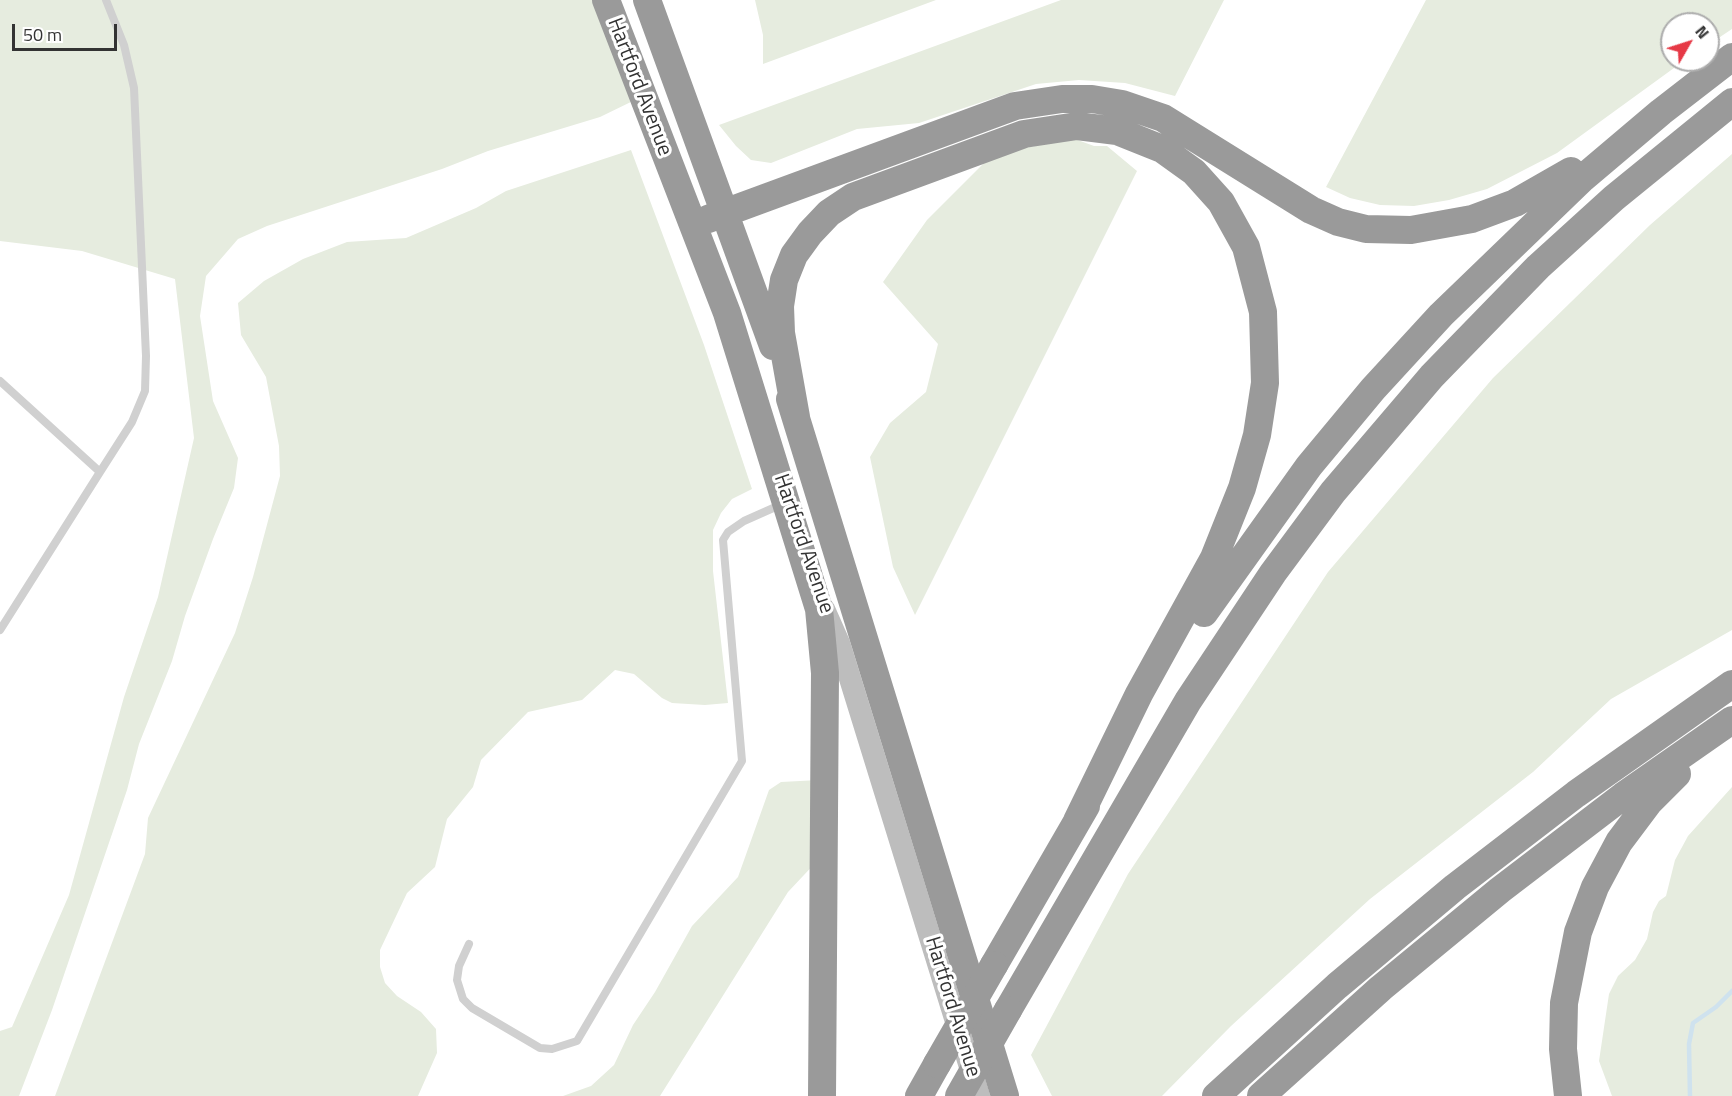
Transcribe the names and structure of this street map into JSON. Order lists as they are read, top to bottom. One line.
{"streets":{"highway":["Hartford Avenue"]},"scale_bar":"50 m","north":"top right"}
